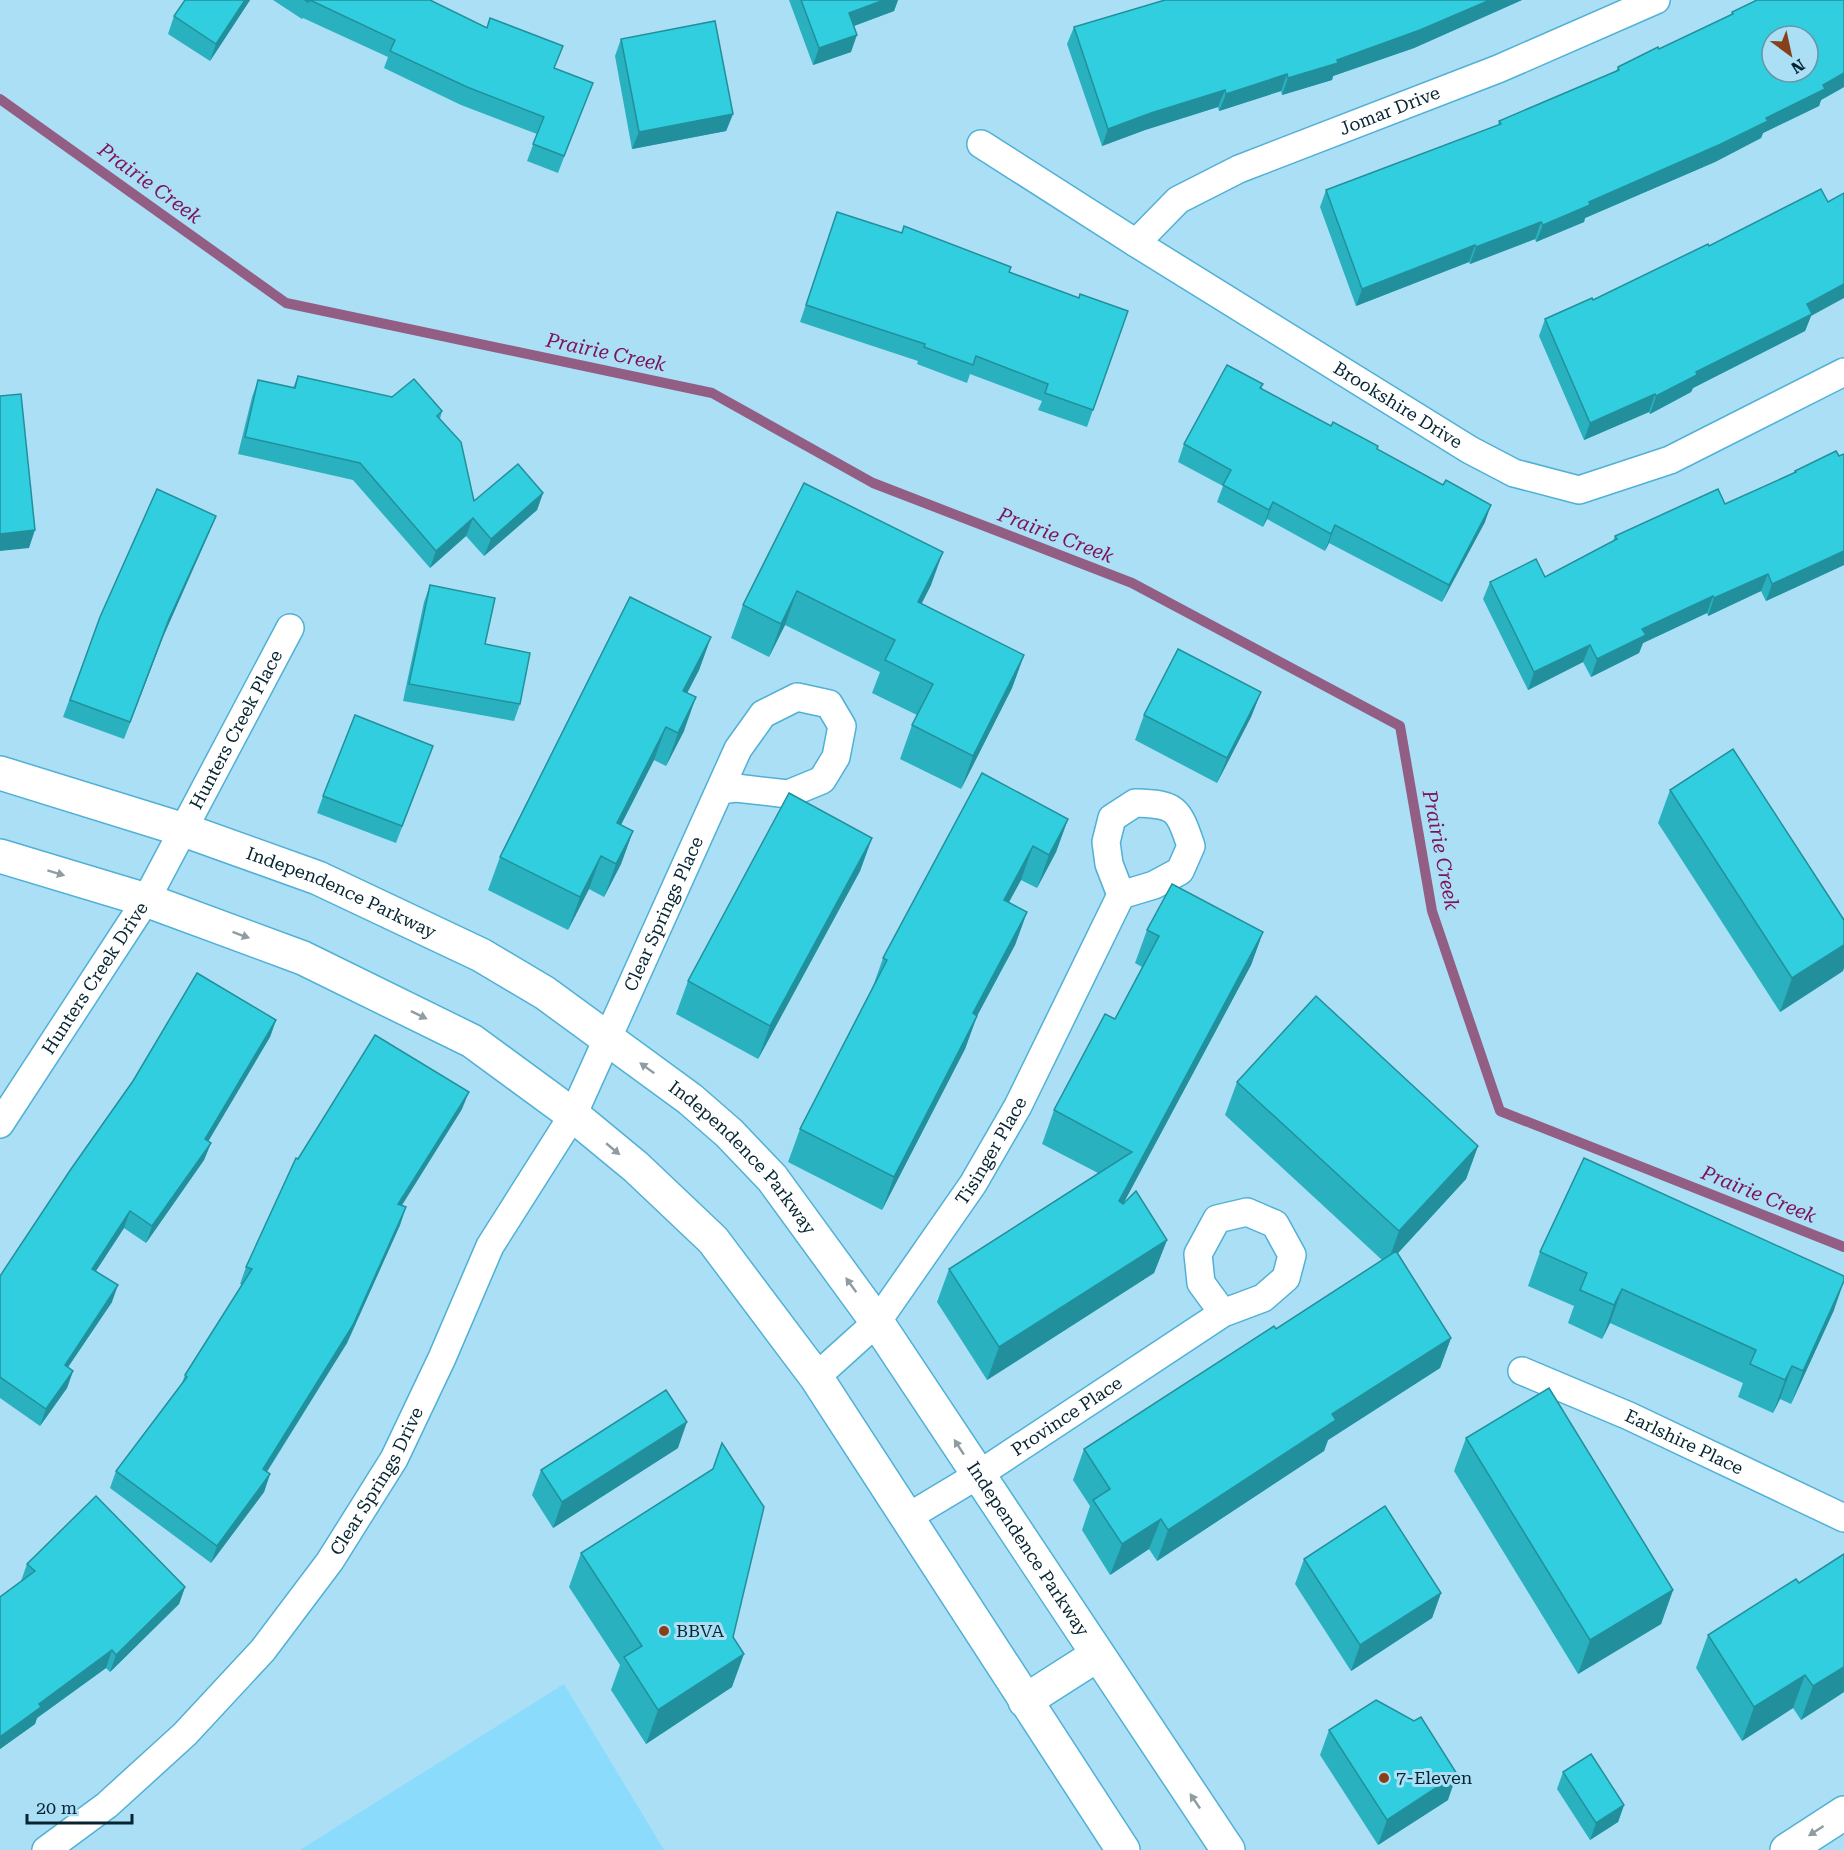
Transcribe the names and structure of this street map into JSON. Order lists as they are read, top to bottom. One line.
{"streets":{"main road":["Independence Parkway"],"street":["Jomar Drive","Brookshire Drive","Hunters Creek Place","Clear Springs Place","Hunters Creek Drive","Tisinger Place","Province Place","Earlshire Place","Clear Springs Drive"]},"crossings":[["Jomar Drive","Brookshire Drive"],["Hunters Creek Place","Independence Parkway"],["Hunters Creek Place","Hunters Creek Drive"],["Independence Parkway","Clear Springs Place"],["Independence Parkway","Hunters Creek Drive"],["Independence Parkway","Tisinger Place"],["Independence Parkway","Province Place"],["Independence Parkway","Clear Springs Drive"],["Clear Springs Place","Clear Springs Drive"]],"water":["Prairie Creek"],"places":["BBVA","7-Eleven"],"scale_bar":"20 m","north":"bottom right"}
